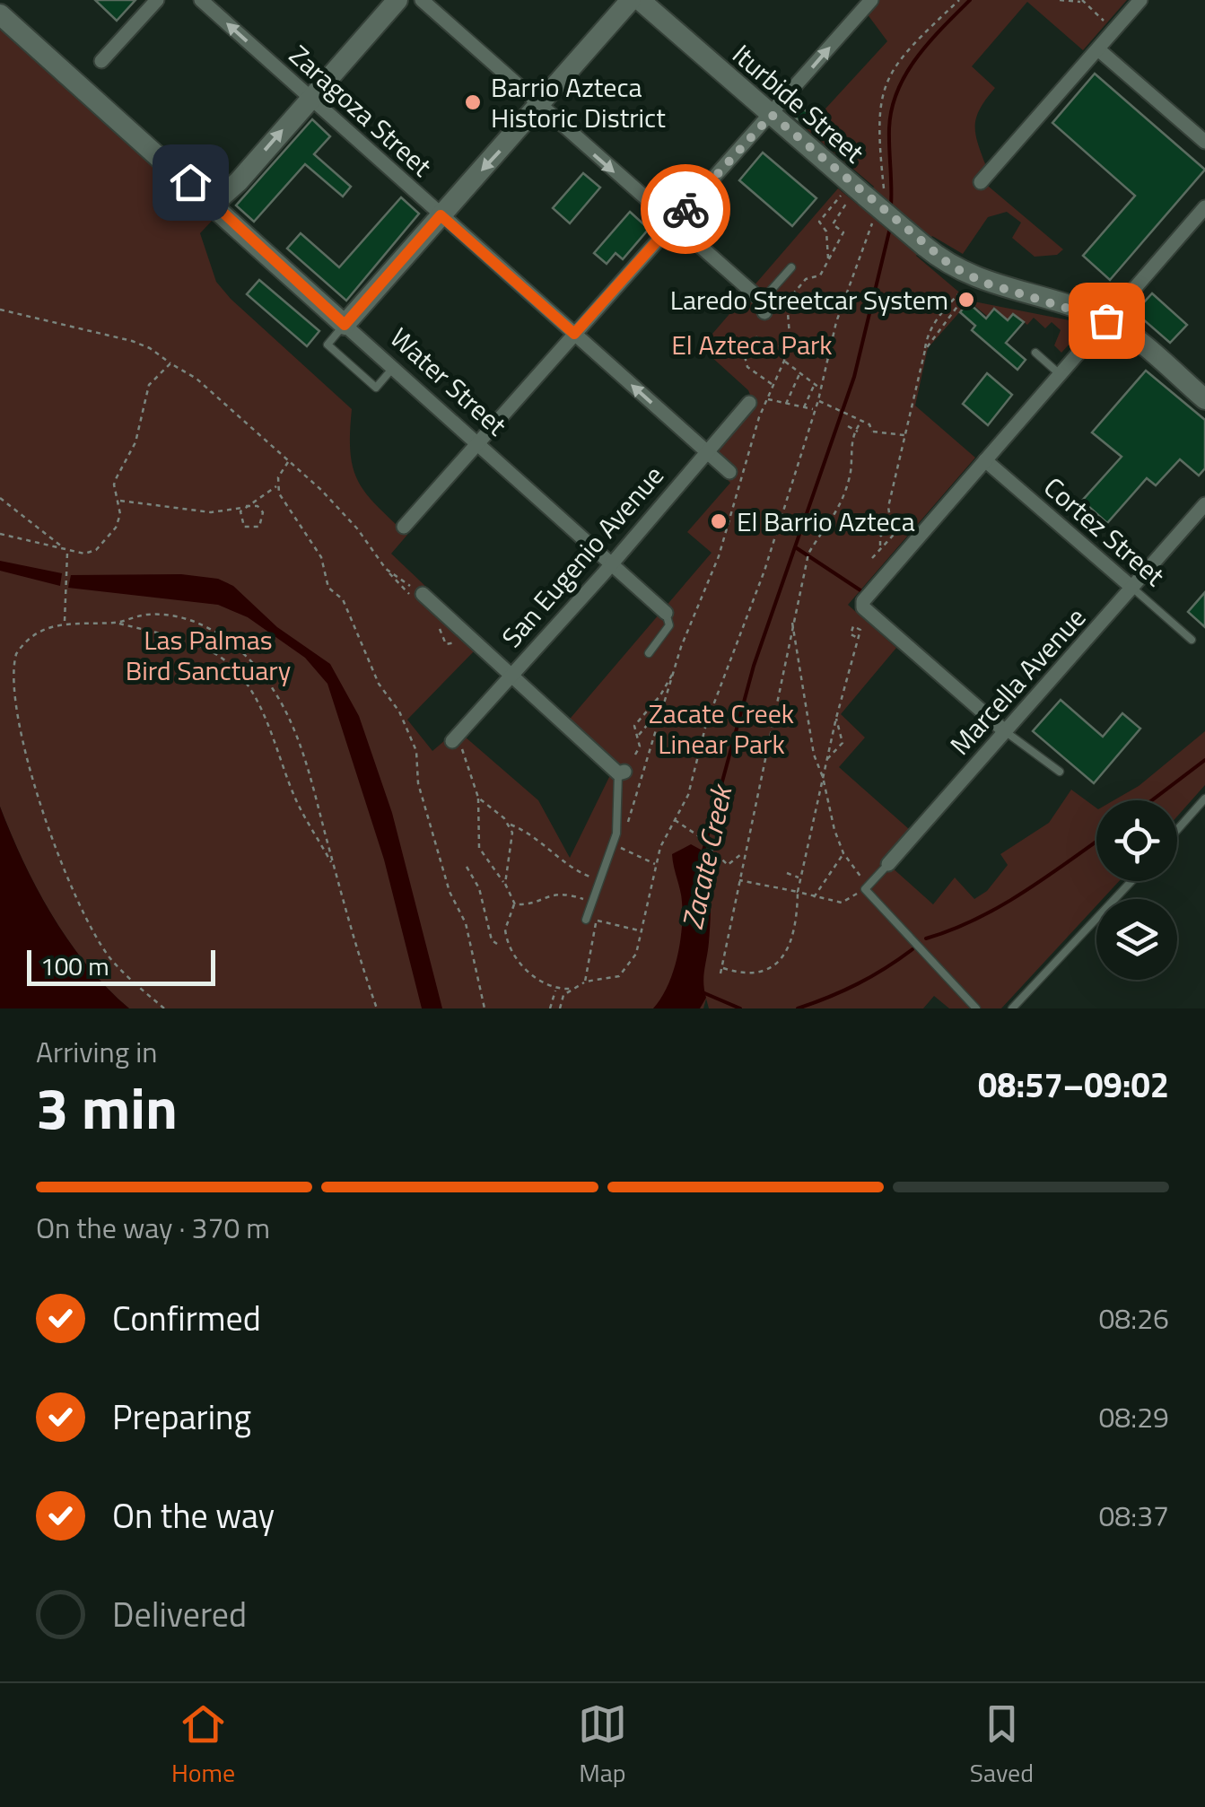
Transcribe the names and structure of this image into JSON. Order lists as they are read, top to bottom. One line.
{"streets":{"street":["Iturbide Street","Zaragoza Street","Water Street","Cortez Street","San Eugenio Avenue","Marcella Avenue"]},"crossings":[["Zaragoza Street","San Eugenio Avenue"],["Water Street","San Eugenio Avenue"],["Cortez Street","Marcella Avenue"]],"one_way":["Zaragoza Street"],"water":["Zacate Creek"],"parks":["El Azteca Park","Las Palmas Bird Sanctuary","Zacate Creek Linear Park"],"places":["Barrio Azteca Historic District","Laredo Streetcar System","El Barrio Azteca"],"scale_bar":"100 m","page":{"scale":"100 m","heading":["3 min","Arriving in","08:57–09:02"],"bar":"On the way · 370 m","list":[["Confirmed","08:26"],["Preparing","08:29"],["On the way","08:37"],"Delivered"],"tabs":["Home","Map","Saved"]}}
